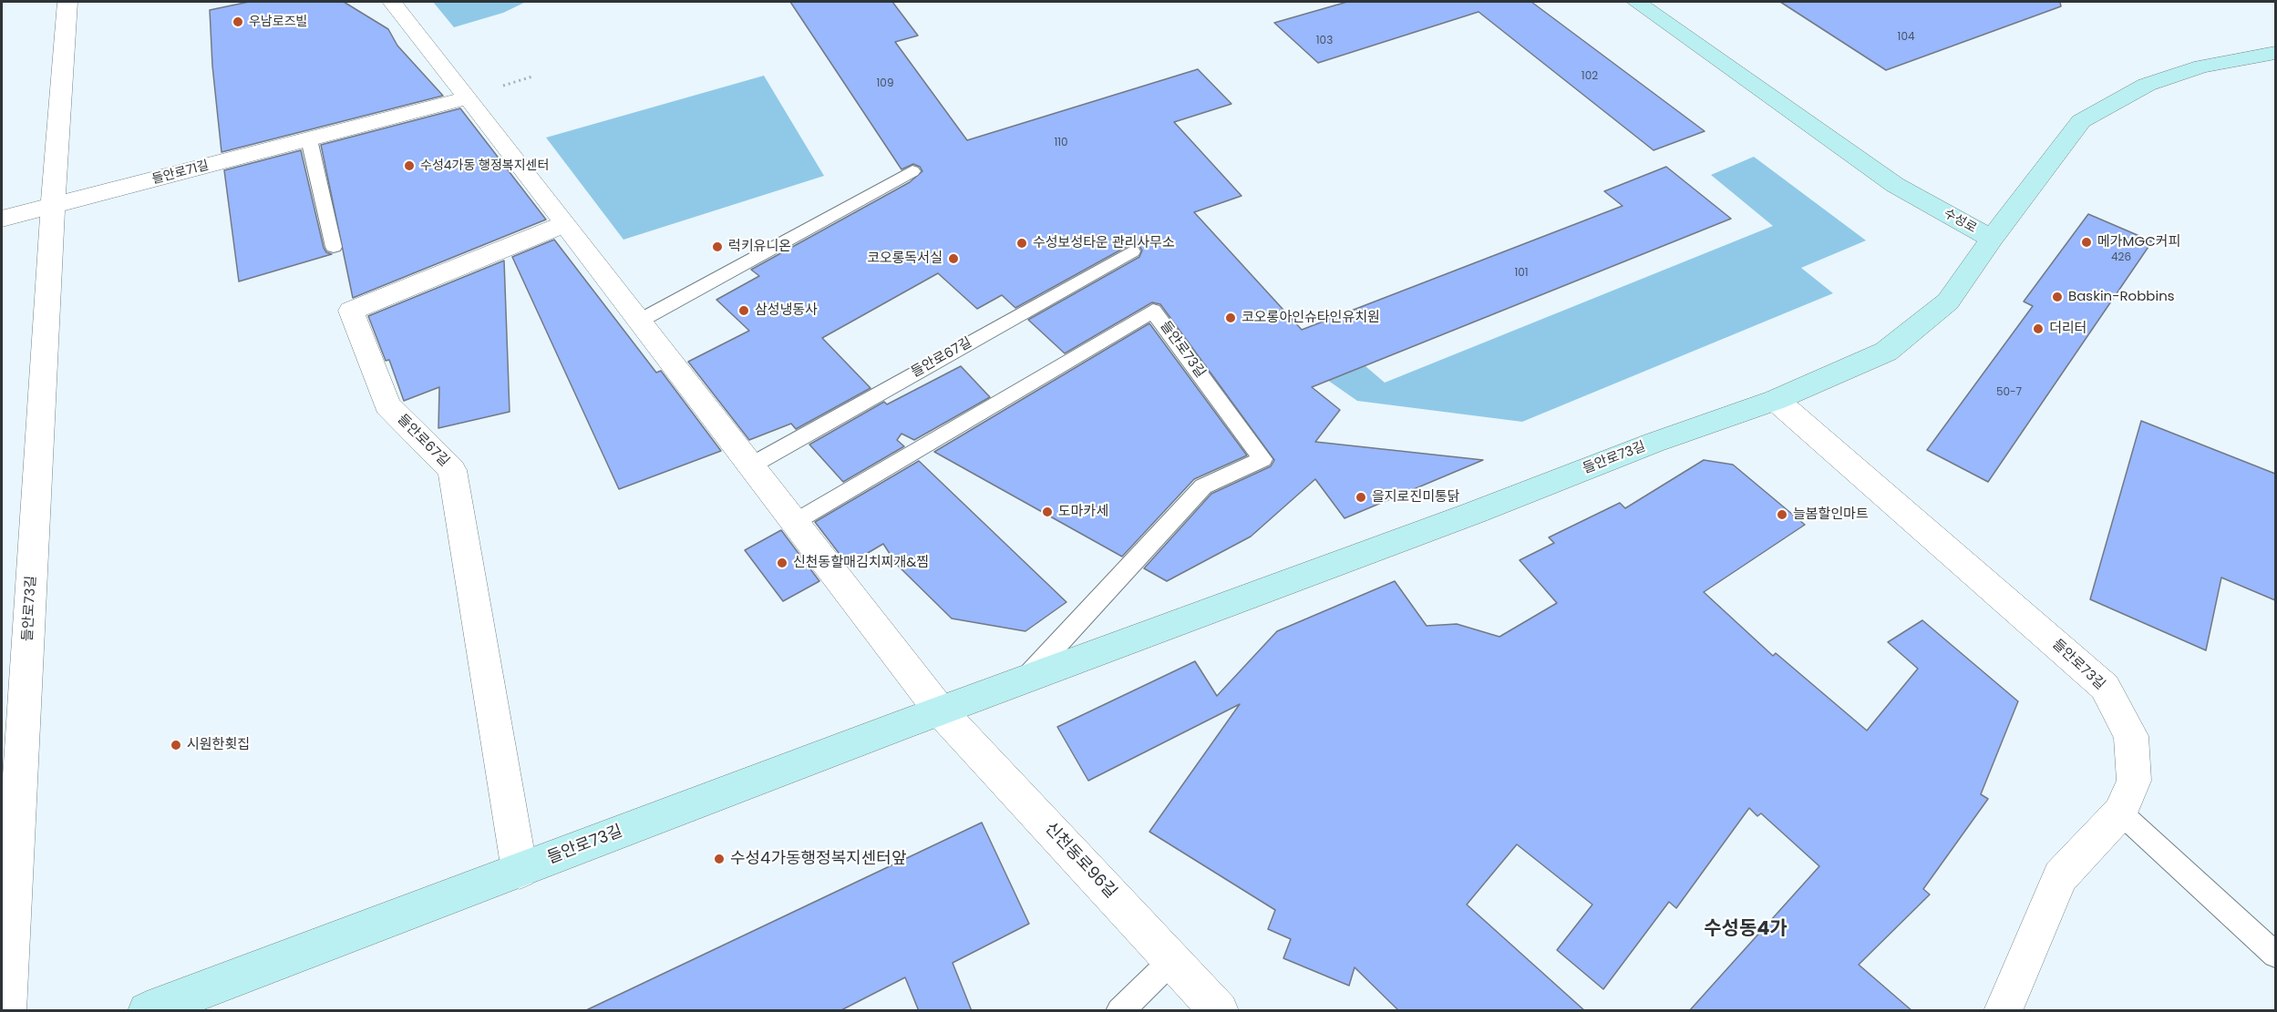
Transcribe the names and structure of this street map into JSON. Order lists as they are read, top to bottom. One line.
{"streets":{"street":["들안로71길","수성로","들안로73길","들안로67길","신천동로96길"]},"crossings":[["들안로71길","들안로73길"],["수성로","들안로73길"],["들안로73길","들안로67길"],["들안로73길","신천동로96길"]],"districts":["수성동4가"],"places":["우남로즈빌","수성4가동 행정복지센터","메가MGC커피","수성보성타운 관리사무소","럭키유니온","코오롱독서실","Baskin-Robbins","삼성냉동사","코오롱아인슈타인유치원","더리터","을지로진미통닭","도마카세","늘봄할인마트","신천동할매김치찌개&찜","시원한횟집","수성4가동행정복지센터앞"],"house_numbers":["104","103","102","109","110","426","101","50-7"]}
